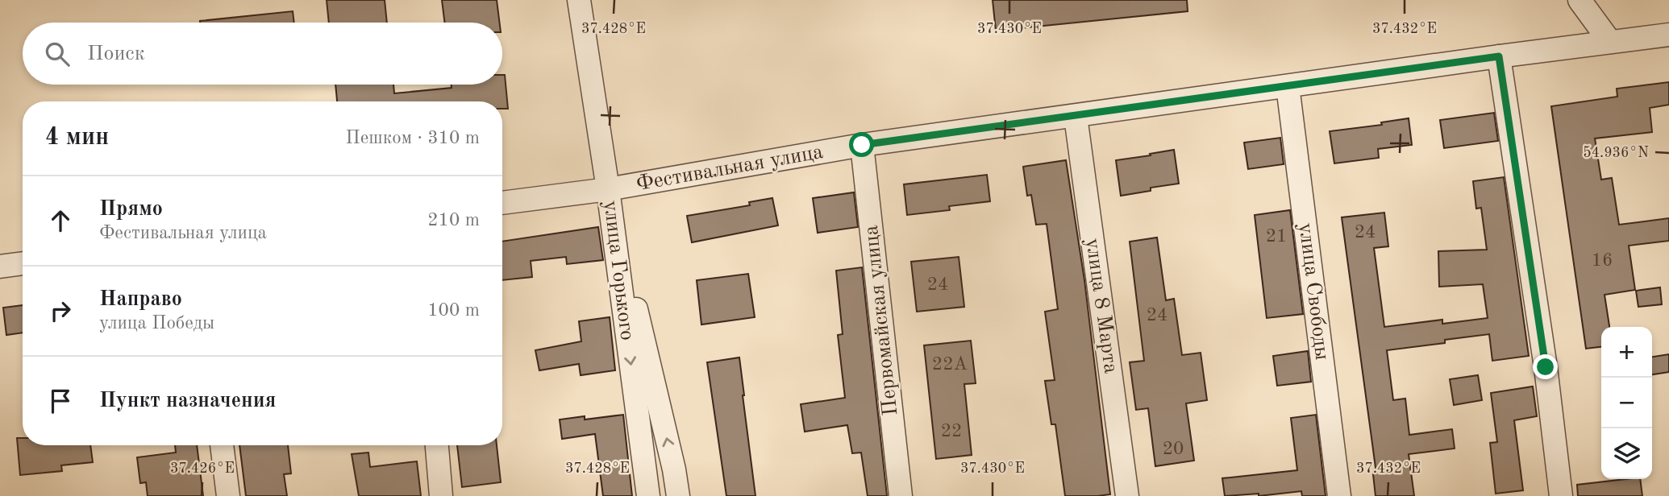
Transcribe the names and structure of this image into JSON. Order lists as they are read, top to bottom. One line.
{"streets":{"street":["Фестивальная улица","улица Горького","улица Свободы","улица 8 Марта","Первомайская улица"]},"crossings":[["Фестивальная улица","улица Горького"],["Фестивальная улица","улица Свободы"],["Фестивальная улица","улица 8 Марта"],["Фестивальная улица","Первомайская улица"]],"house_numbers":["24","21","16","24","24","22А","22","20"],"page":{"search":"Поиск","heading":["4 мин","Пешком · 310 m"],"list":[["Прямо","Фестивальная улица","210 m"],["Направо","улица Победы","100 m"],"Пункт назначения"],"map_buttons":["+","−"]},"coordinates":["37.428°E","37.430°E","37.432°E","54.936°N","37.426°E"]}
